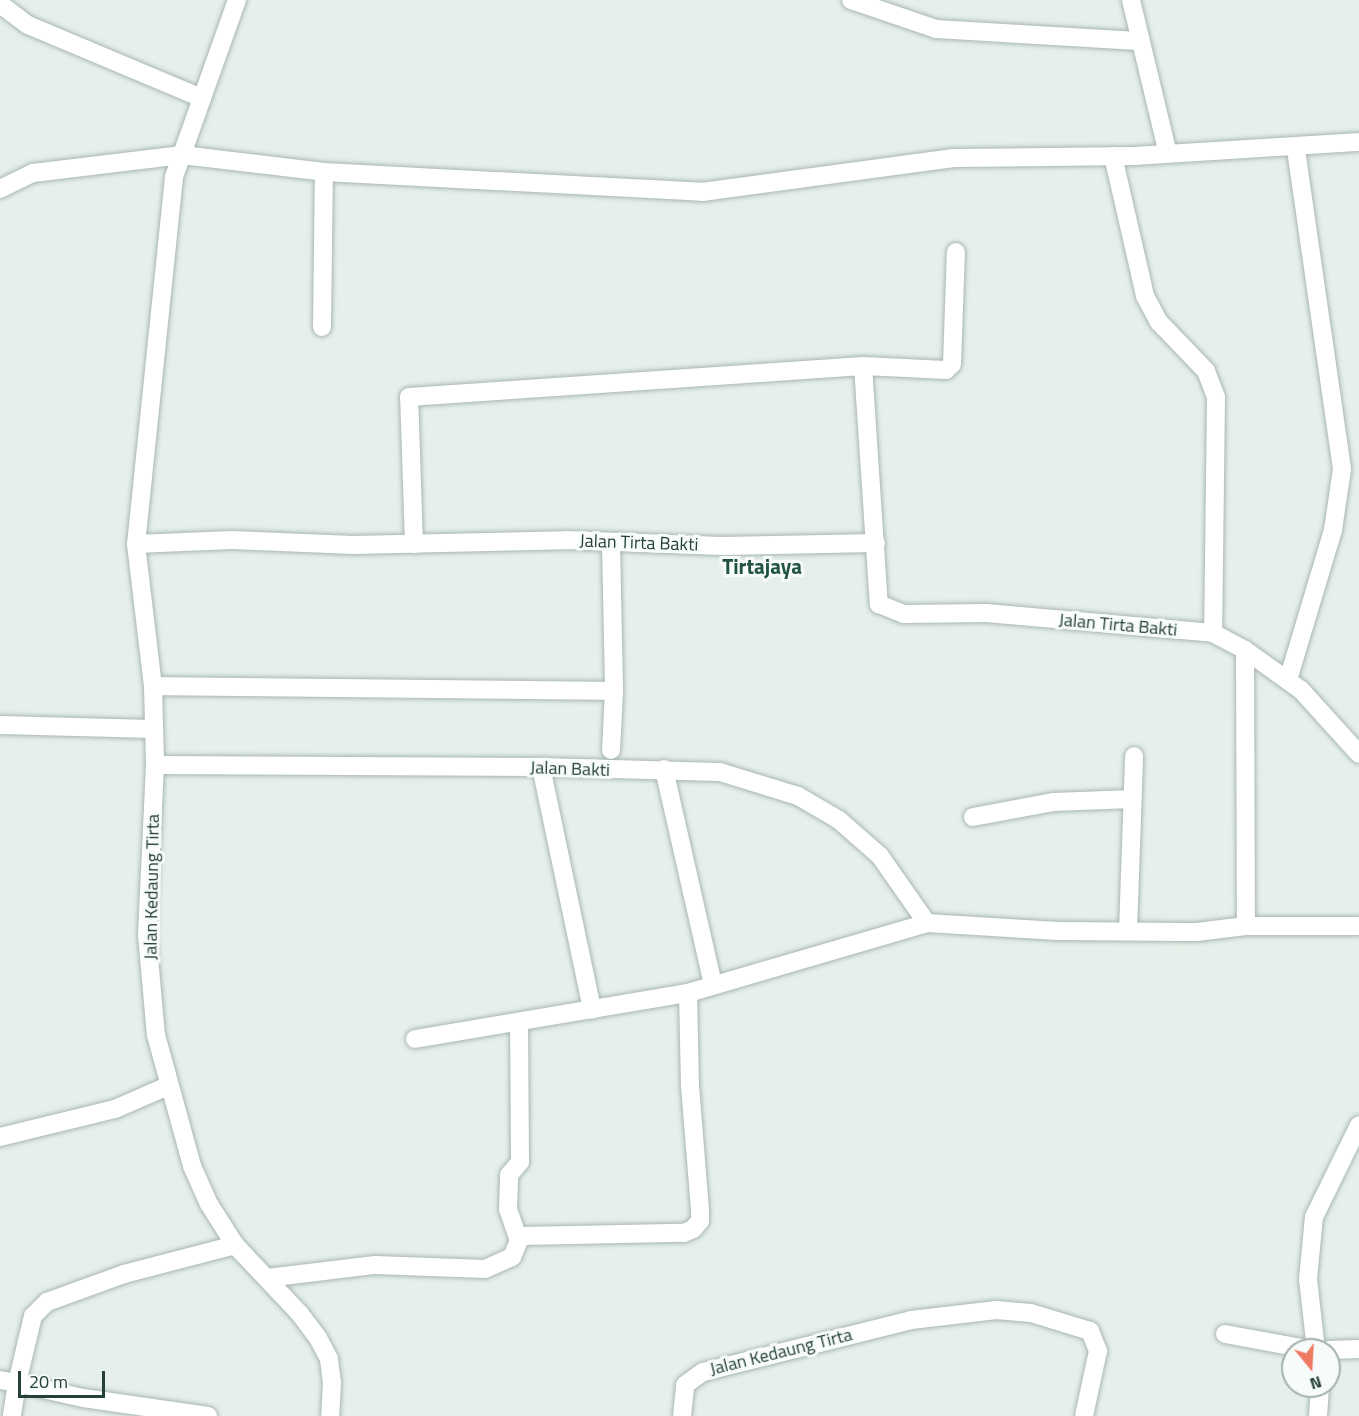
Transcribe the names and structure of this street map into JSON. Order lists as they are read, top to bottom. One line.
{"streets":{"street":["Jalan Tirta Bakti","Jalan Bakti","Jalan Kedaung Tirta"]},"crossings":[["Jalan Tirta Bakti","Jalan Kedaung Tirta"],["Jalan Bakti","Jalan Kedaung Tirta"]],"districts":["Tirtajaya"],"scale_bar":"20 m","north":"bottom"}
